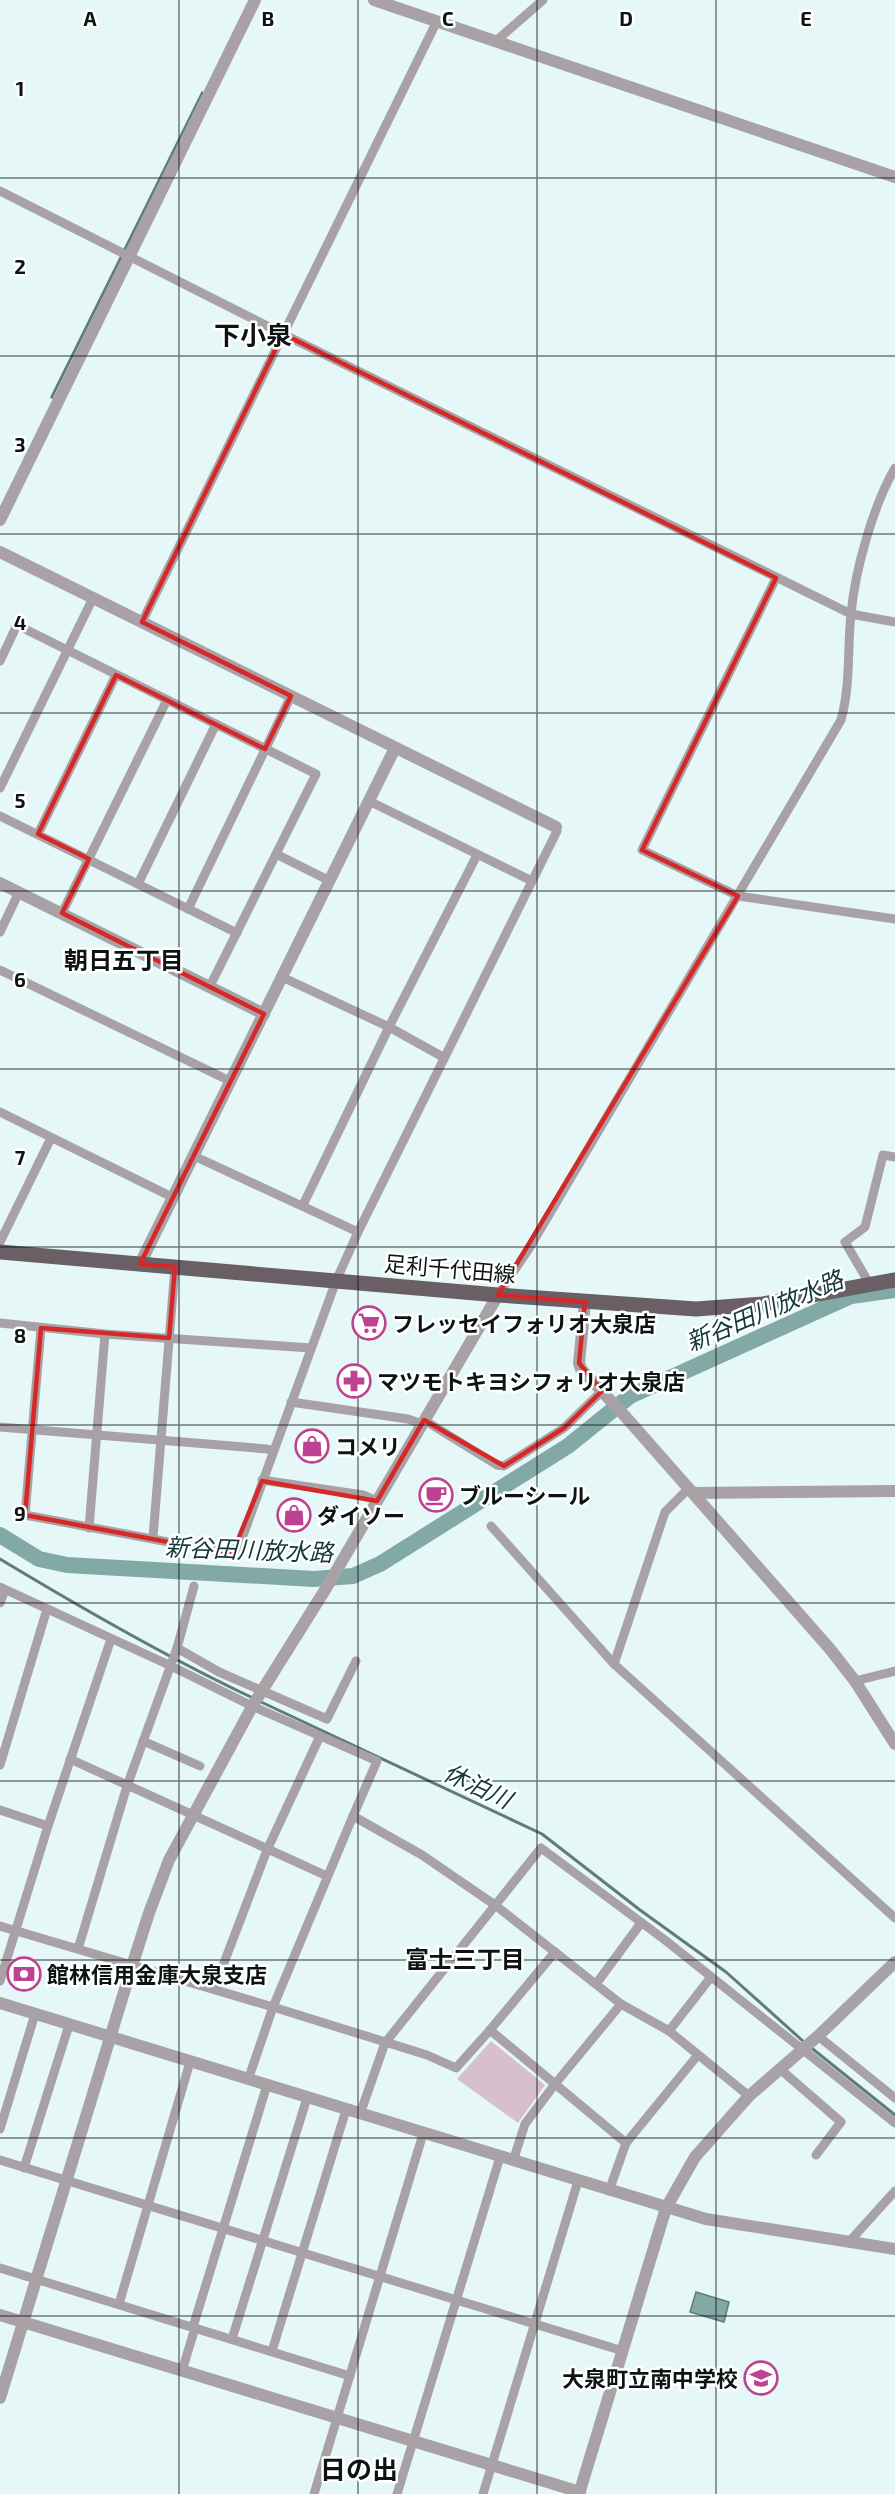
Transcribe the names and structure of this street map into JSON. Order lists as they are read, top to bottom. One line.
{"streets":{"main road":["足利千代田線"]},"districts":["下小泉","朝日五丁目","富士三丁目","日の出"],"water":["新谷田川放水路","休泊川"],"places":{"supermarket":["フレッセイフォリオ大泉店"],"pharmacy":["マツモトキヨシフォリオ大泉店"],"shop":["コメリ","ダイソー"],"cafe":["ブルーシール"],"bank":["館林信用金庫大泉支店"],"school or university":["大泉町立南中学校"]},"grid":{"columns":["A","B","C","D","E"],"rows":["1","2","3","4","5","6","7","8","9"]}}
